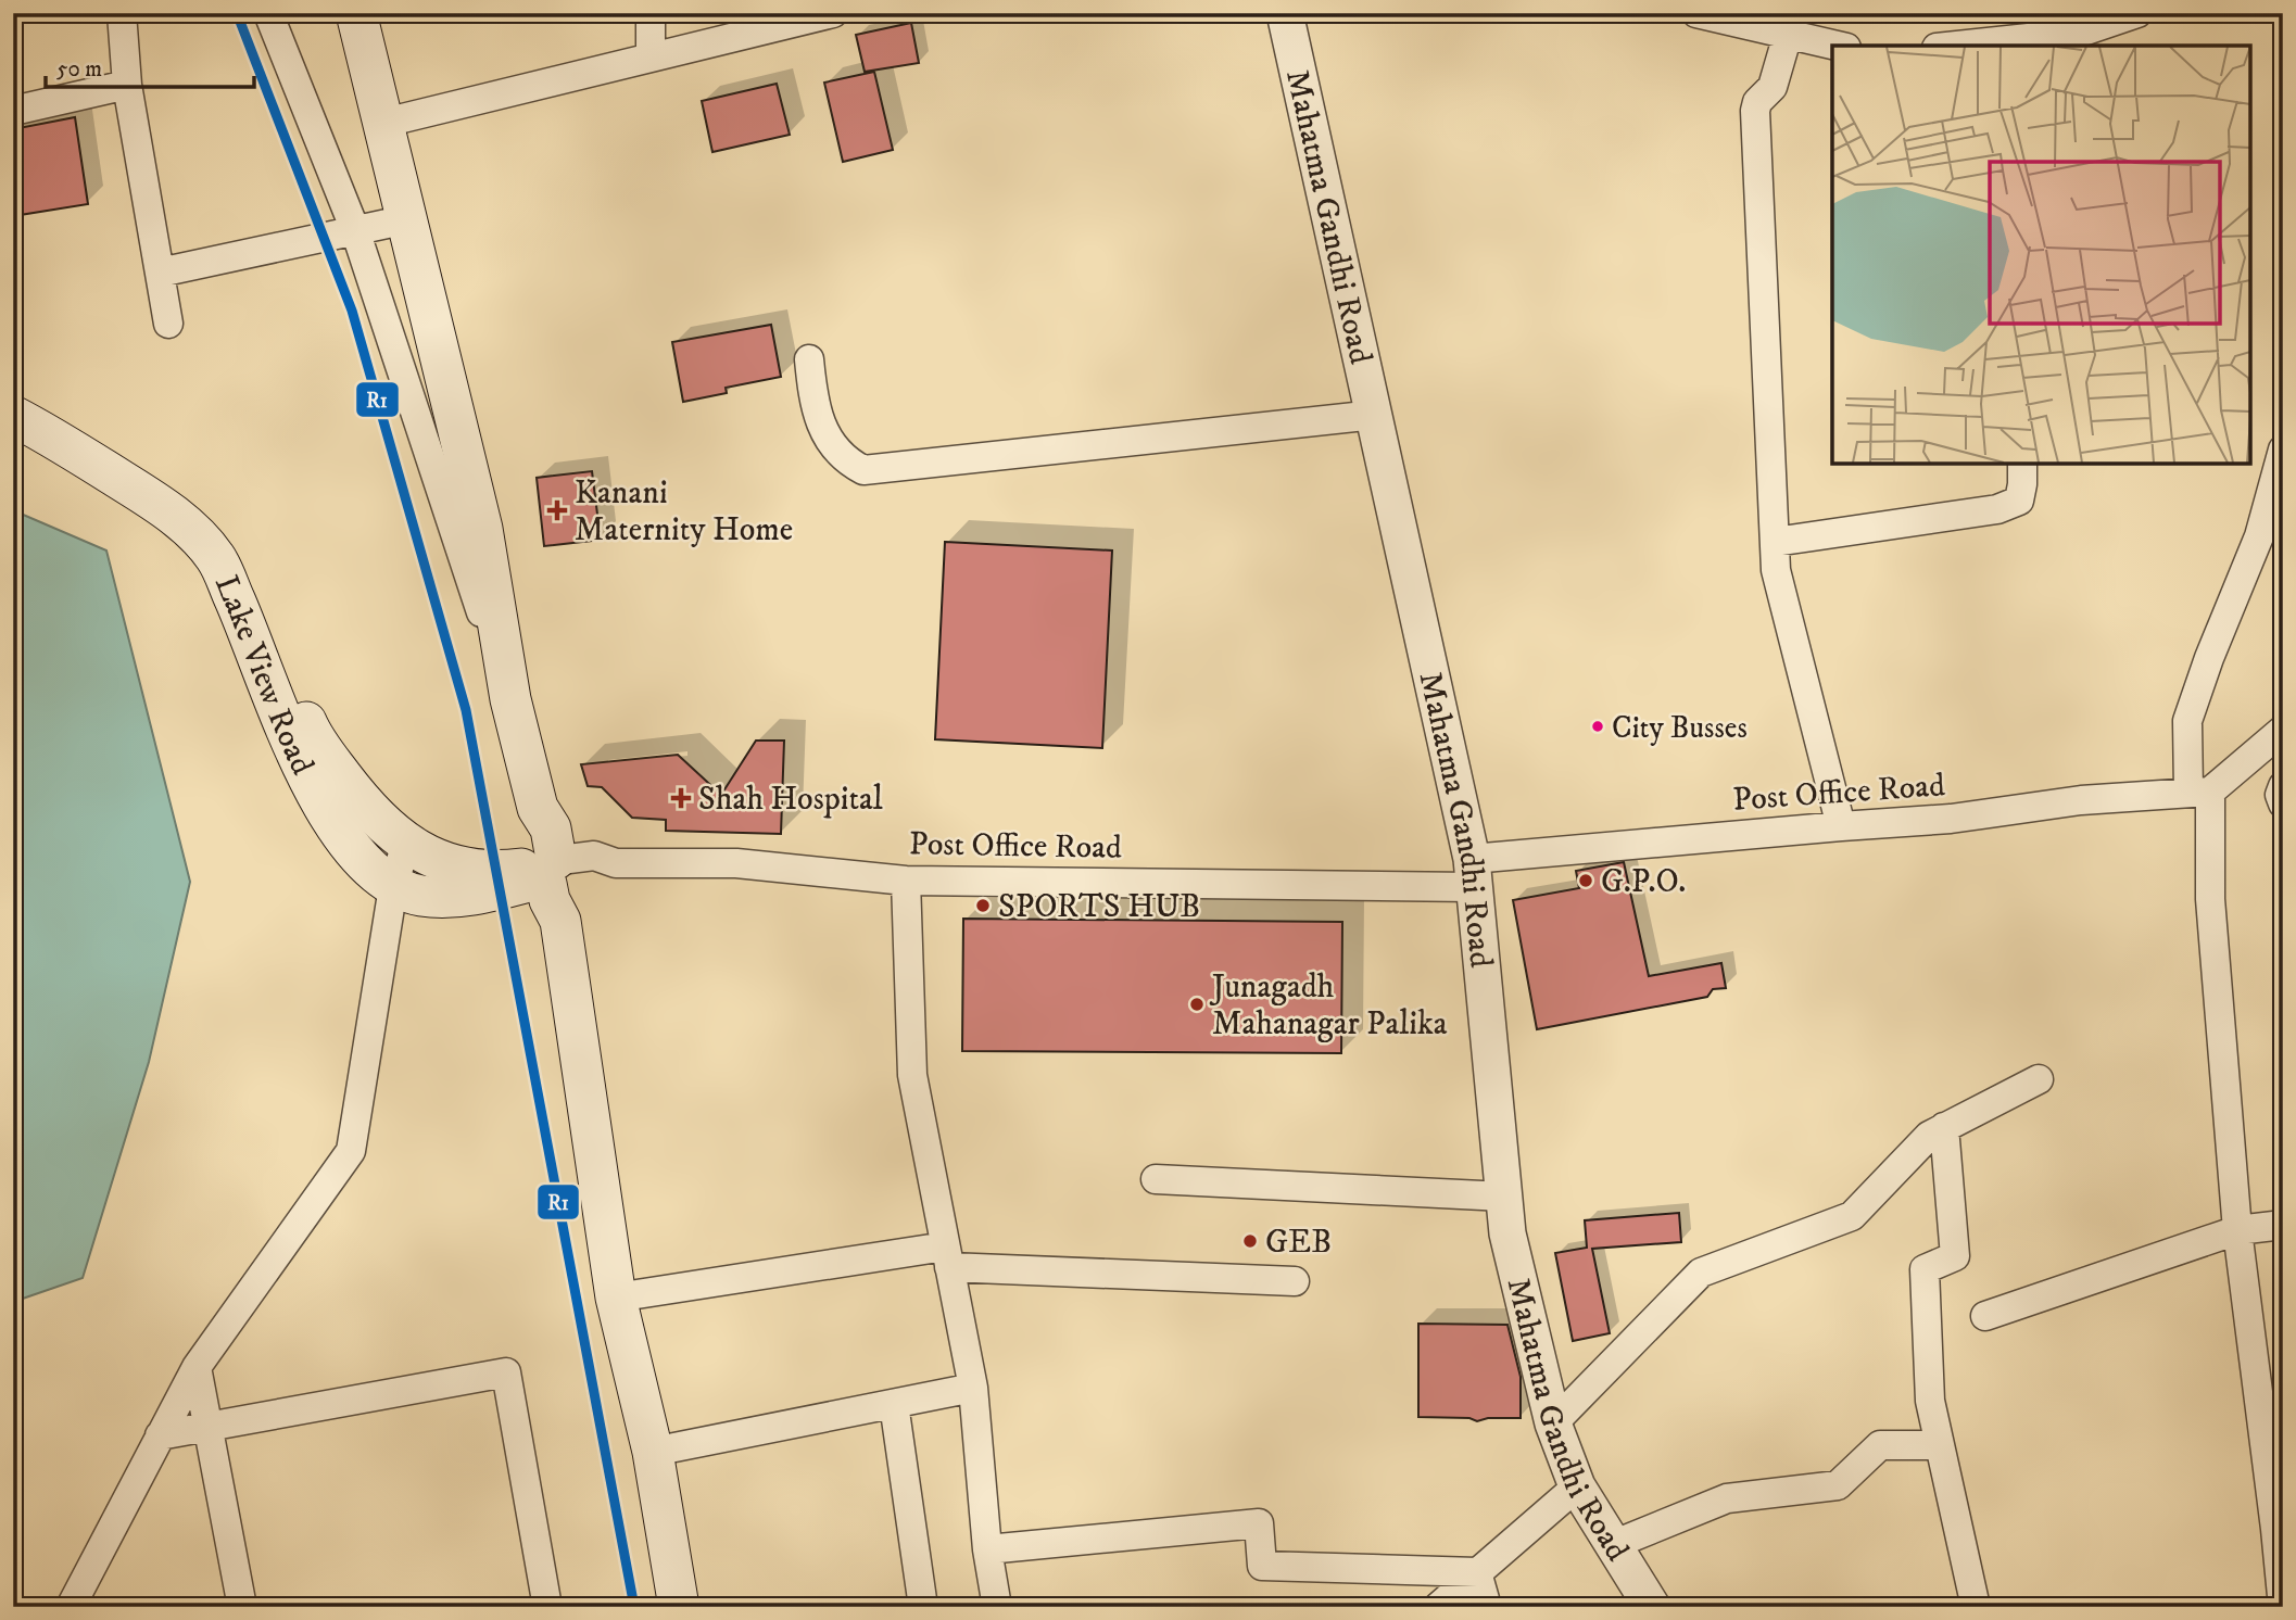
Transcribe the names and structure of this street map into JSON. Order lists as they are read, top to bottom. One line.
{"streets":{"main road":["Lake View Road"],"street":["Mahatma Gandhi Road","Post Office Road"]},"crossings":[["Mahatma Gandhi Road","Post Office Road"],["Lake View Road","Post Office Road"]],"places":{"health":["Kanani Maternity Home","Shah Hospital"],"other":["City Busses","G.P.O.","SPORTS HUB","Junagadh Mahanagar Palika","GEB"]},"lines":["transit line R1"],"scale_bar":"50 m"}
